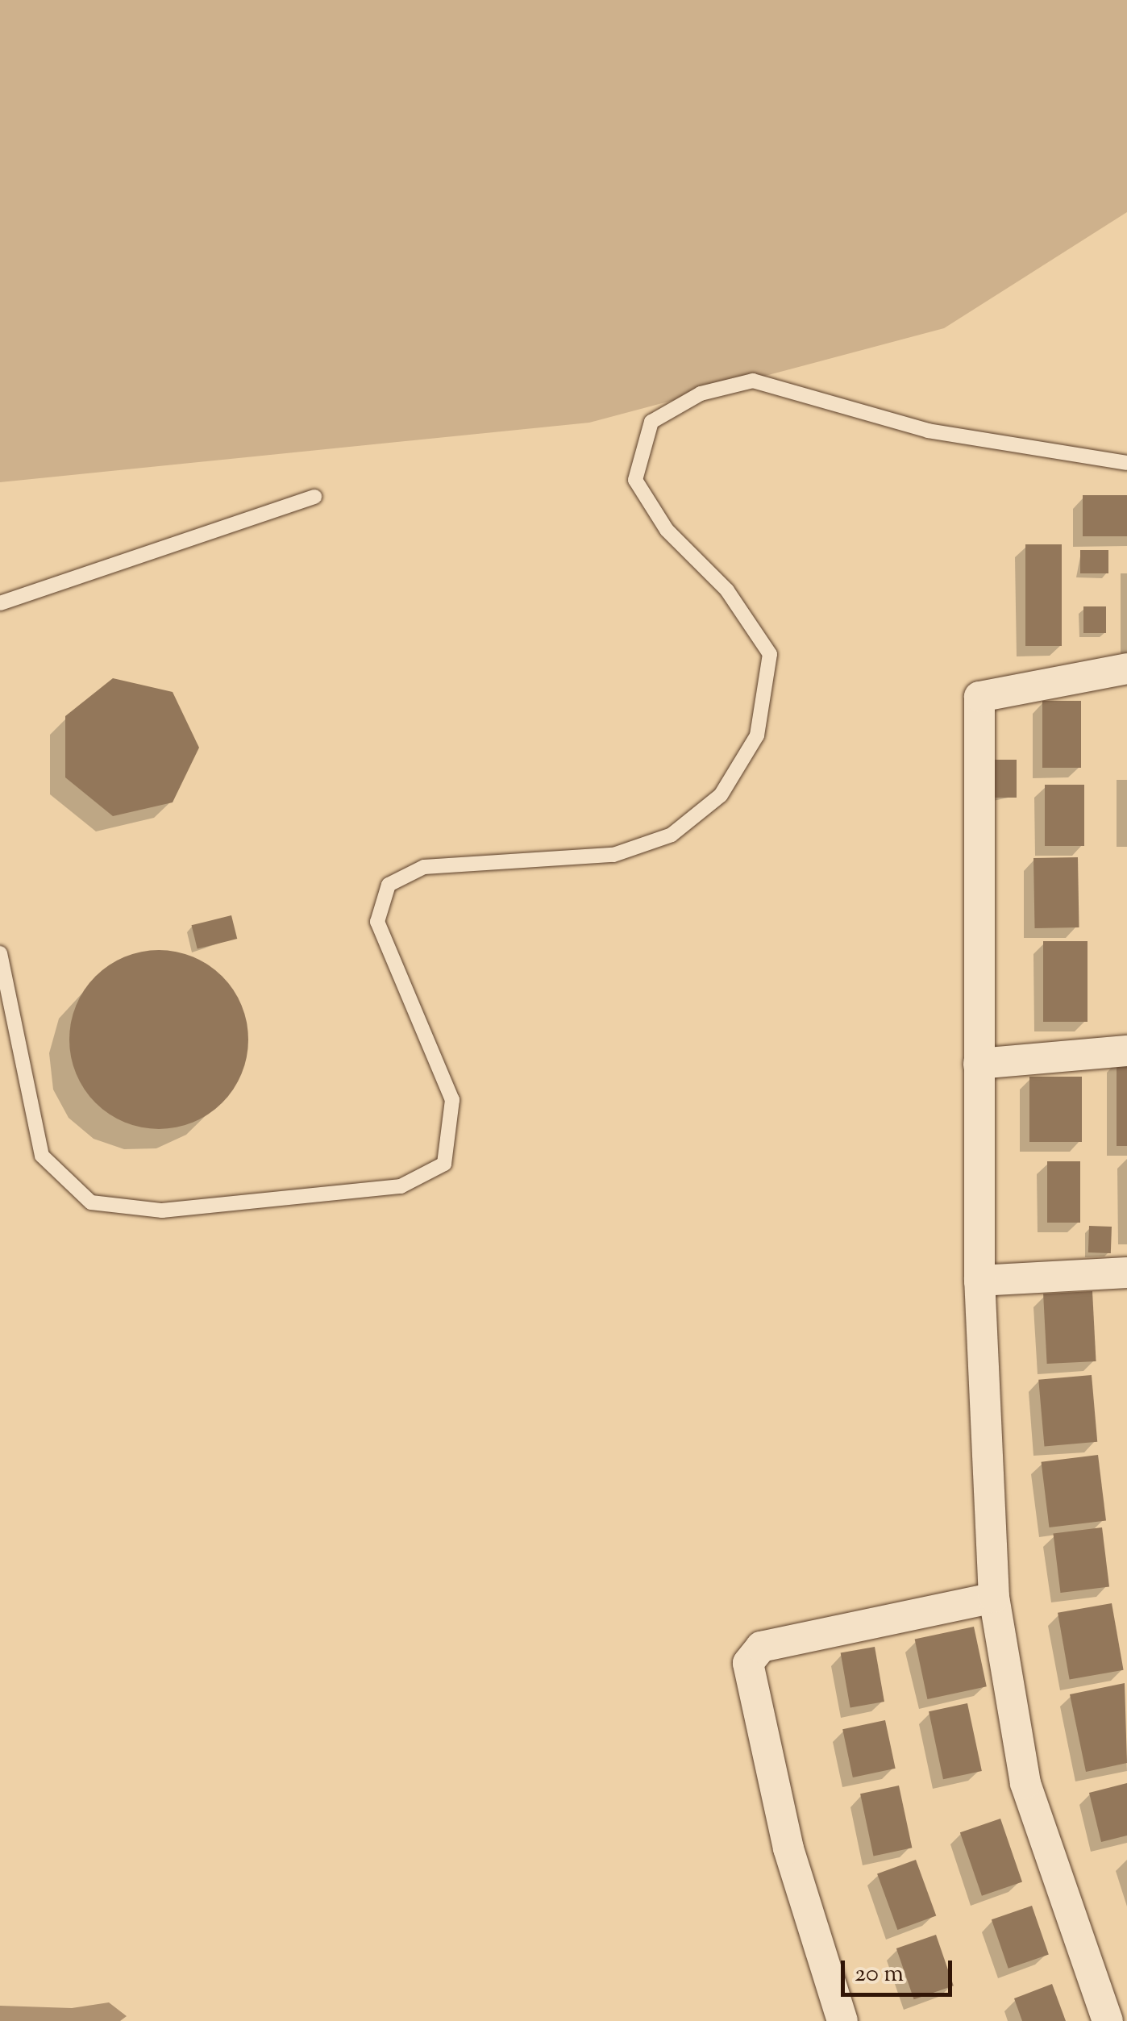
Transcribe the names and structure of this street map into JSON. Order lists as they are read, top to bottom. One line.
{"scale_bar":"20 m"}
